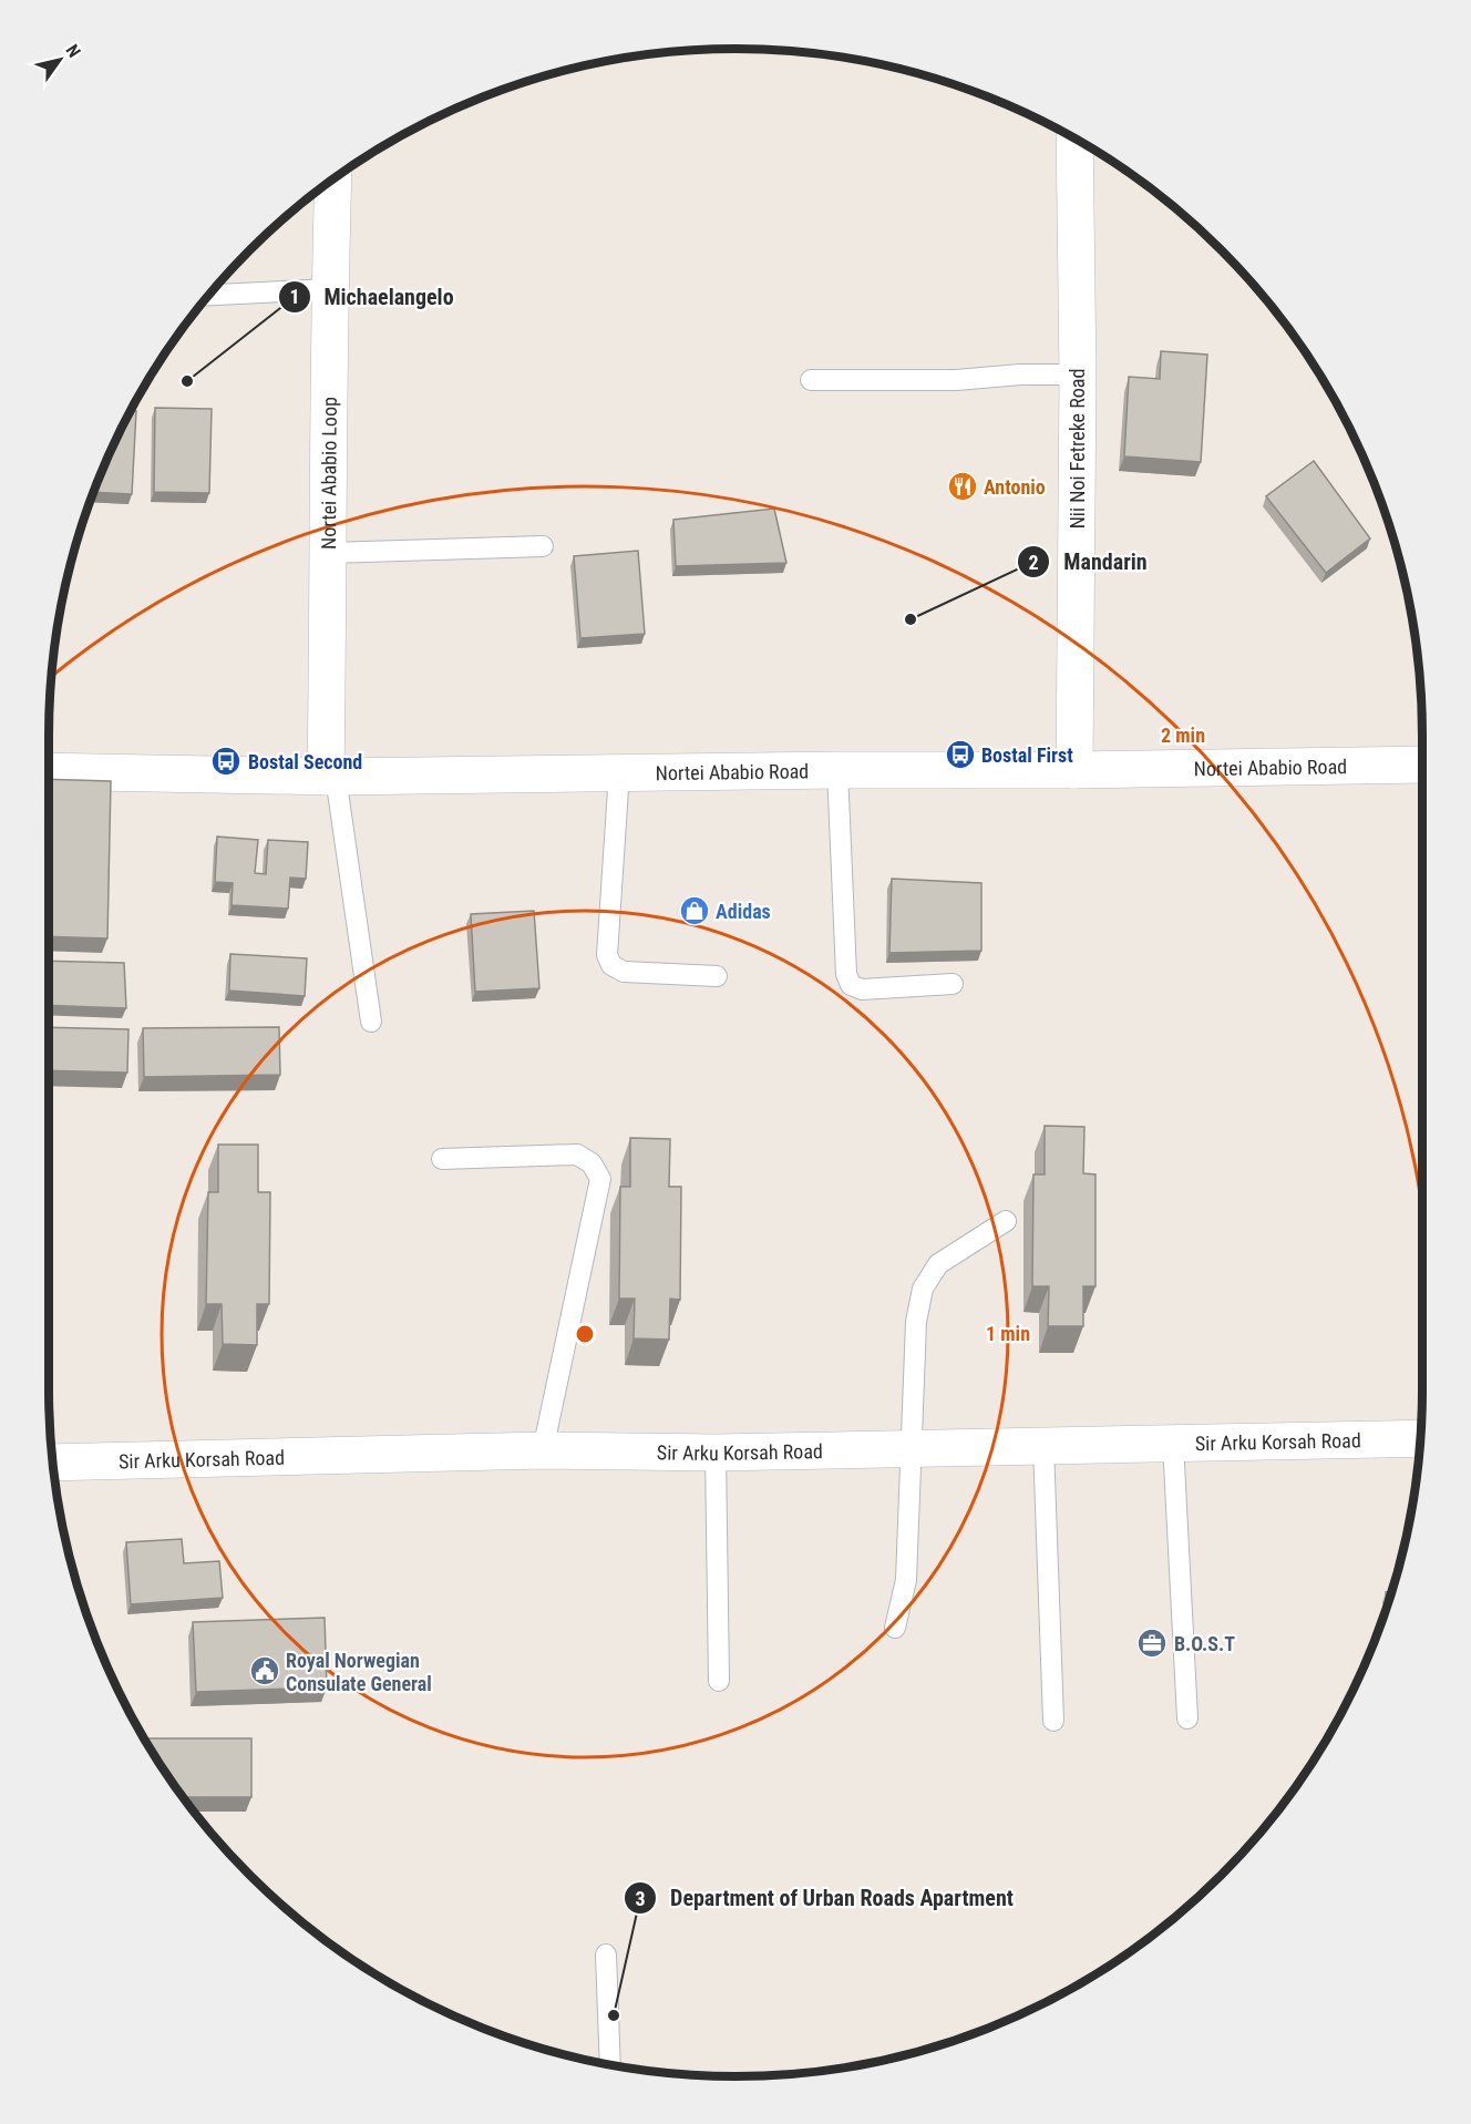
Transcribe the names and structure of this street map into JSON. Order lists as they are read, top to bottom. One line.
{"streets":{"street":["Nii Noi Fetreke Road","Nortei Ababio Loop","Nortei Ababio Road","Sir Arku Korsah Road"]},"crossings":[["Nii Noi Fetreke Road","Nortei Ababio Road"],["Nortei Ababio Loop","Nortei Ababio Road"]],"places":{"other":["Michaelangelo","Mandarin","Department of Urban Roads Apartment"],"restaurant":["Antonio"],"bus stop":["Bostal First","Bostal Second"],"shop":["Adidas"],"office":["B.O.S.T"],"public building":["Royal Norwegian Consulate General"]},"north":"top right","rings":["2 min","1 min"]}
